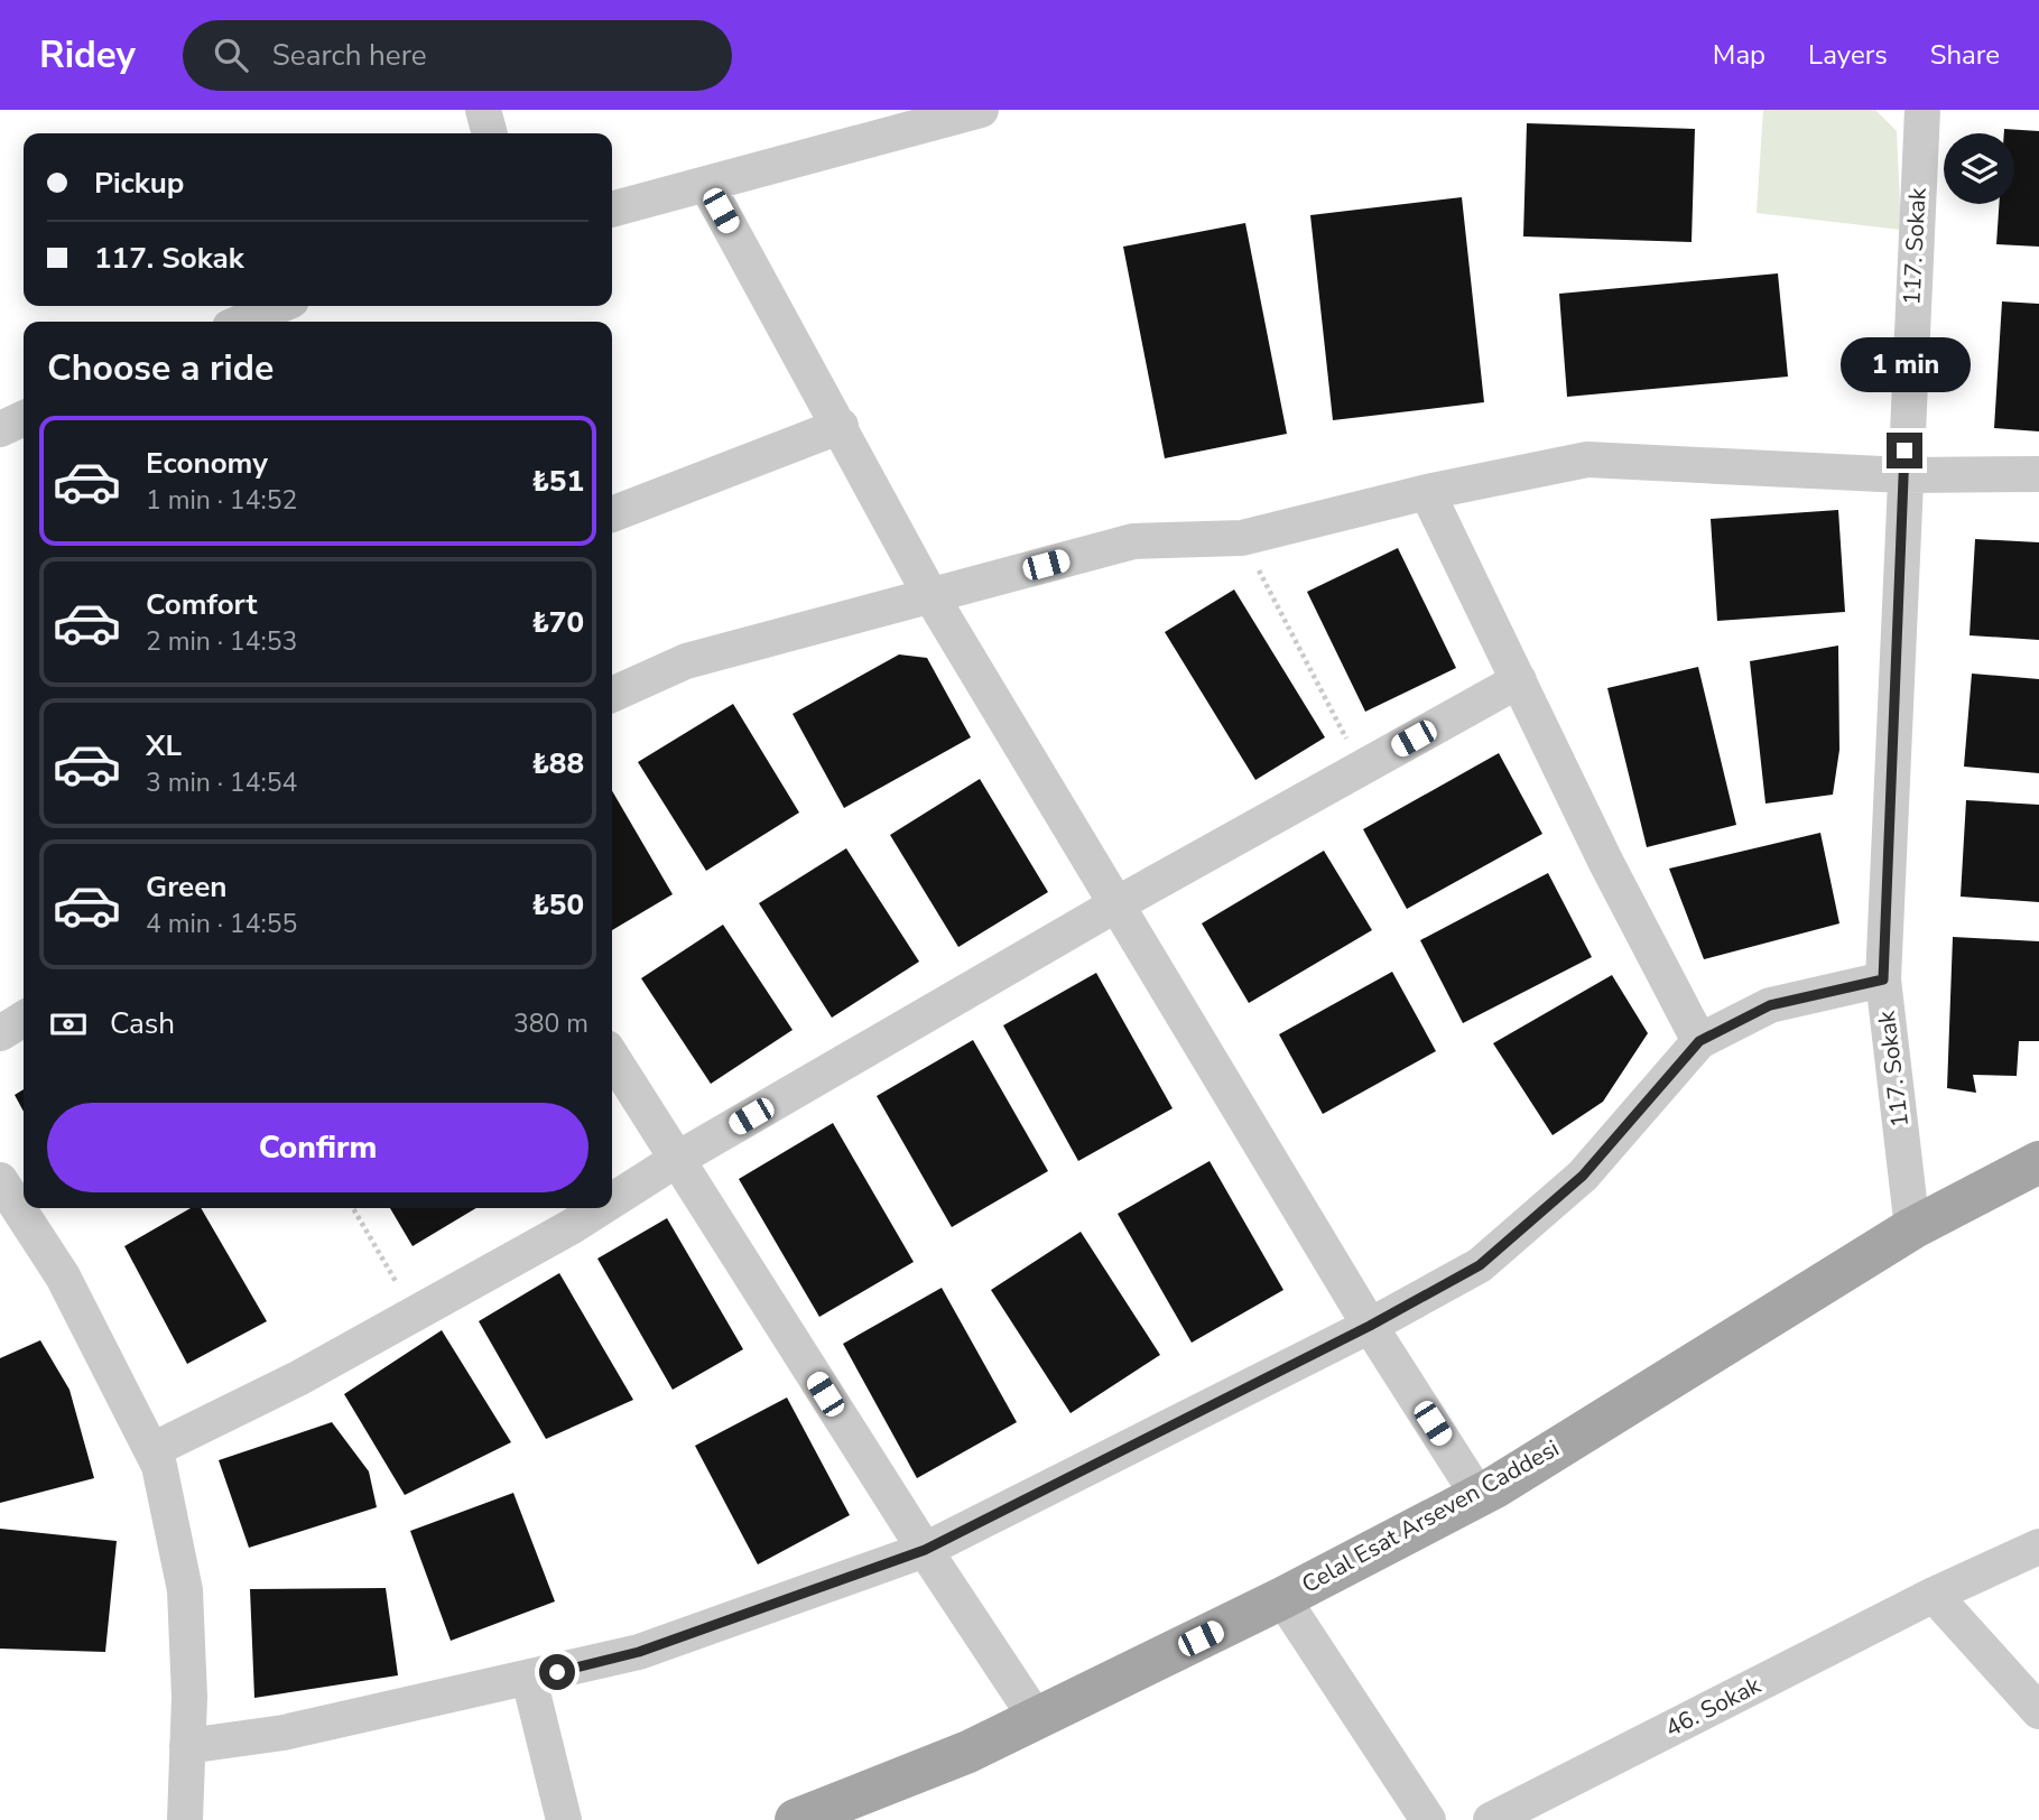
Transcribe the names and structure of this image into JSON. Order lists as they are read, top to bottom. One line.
{"streets":{"main road":["Celal Esat Arseven Caddesi"],"street":["117. Sokak","46. Sokak"]},"crossings":[["117. Sokak","Celal Esat Arseven Caddesi"]],"page":{"header":"Ridey","search":"Search here","nav":["Map","Layers","Share"],"banner":["Pickup","117. Sokak"],"heading":"Choose a ride","bubble":"1 min","list":[{"name":"Economy","note":"1 min · 14:52","value":"₺51"},{"name":"Comfort","note":"2 min · 14:53","value":"₺70"},{"name":"XL","note":"3 min · 14:54","value":"₺88"},{"name":"Green","note":"4 min · 14:55","value":"₺50"}],"pay":["Cash","380 m"],"buttons":"Confirm"}}
